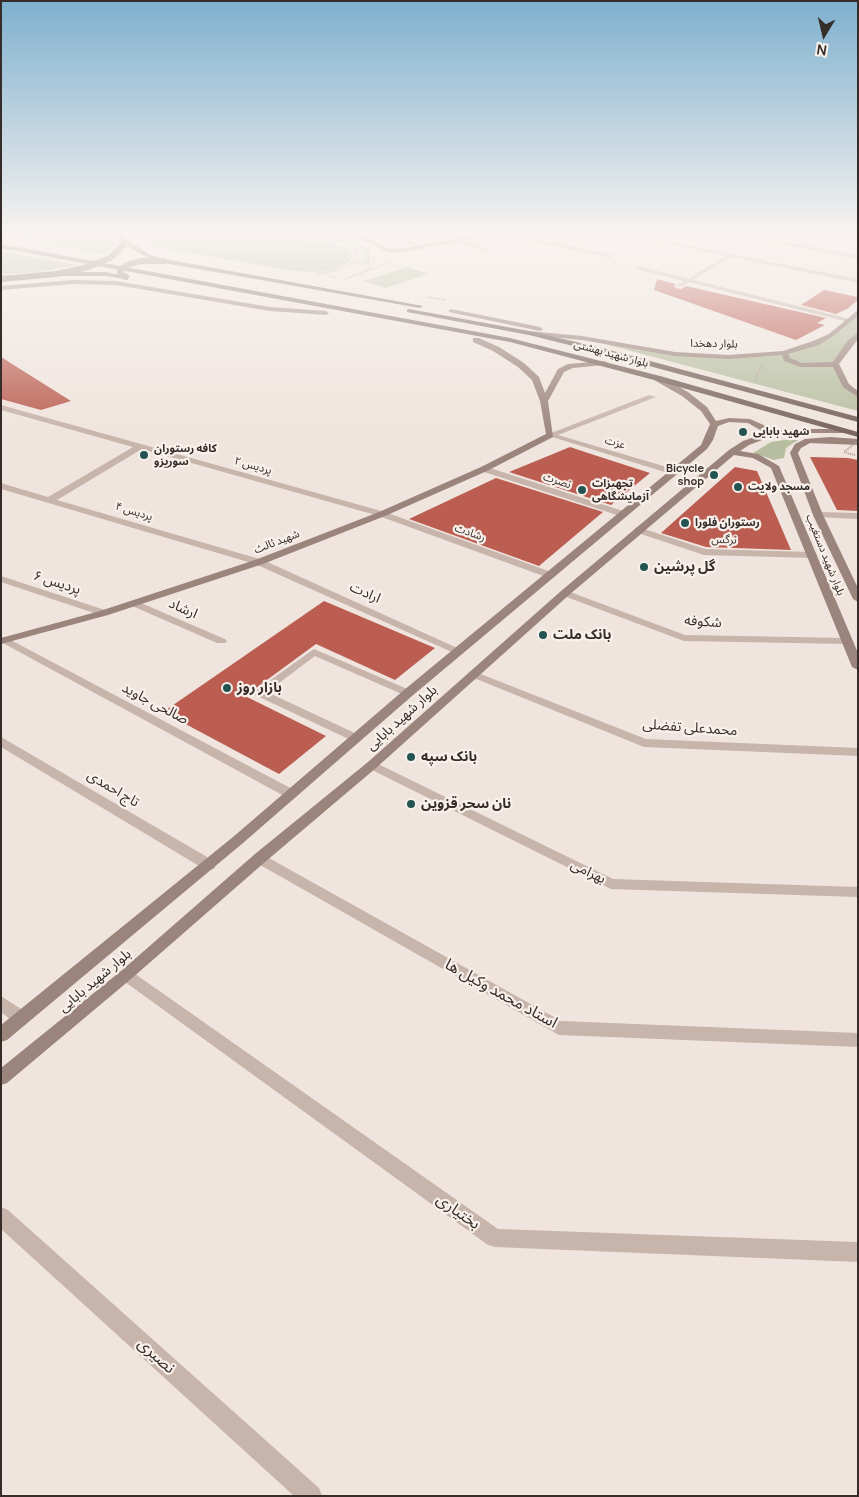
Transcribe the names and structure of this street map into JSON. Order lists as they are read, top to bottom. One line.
{"streets":{"main road":["بلوار دهخدا","بلوار شهید بهشتی","شهید ثالث","بلوار شهید دستغیب","بلوار شهید بابایی"],"street":["عزت","پردیس ۲","نصرت","پردیس ۴","رشادت","نرگس","پردیس ۶","ارادت","ارشاد","شکوفه","صالحی جاوید","محمدعلی تفضلی","تاج احمدی","بهرامی","استاد محمد وکیل ها","بختیاری","نصیری"]},"crossings":[["بلوار دهخدا","بلوار شهید بهشتی"],["بلوار شهید بهشتی","بلوار شهید بابایی"],["عزت","شهید ثالث"],["عزت","بلوار شهید بابایی"],["پردیس ۲","رشادت"],["پردیس ۲","شهید ثالث"],["نصرت","شهید ثالث"],["نصرت","بلوار شهید بابایی"],["پردیس ۴","شهید ثالث"],["پردیس ۴","ارادت"],["رشادت","شهید ثالث"],["رشادت","بلوار شهید بابایی"],["نرگس","بلوار شهید دستغیب"],["نرگس","بلوار شهید بابایی"],["شهید ثالث","پردیس ۶"],["شهید ثالث","ارادت"],["شهید ثالث","ارشاد"],["شهید ثالث","صالحی جاوید"],["بلوار شهید دستغیب","شکوفه"],["ارادت","بلوار شهید بابایی"],["شکوفه","بلوار شهید بابایی"],["صالحی جاوید","بلوار شهید بابایی"],["بلوار شهید بابایی","محمدعلی تفضلی"],["بلوار شهید بابایی","تاج احمدی"],["بلوار شهید بابایی","بهرامی"],["بلوار شهید بابایی","استاد محمد وکیل ها"],["بلوار شهید بابایی","بختیاری"]],"places":["شهید بابایی","کافه رستوران سوریزو","Bicycle shop","مسجد ولایت","تجهیزات آزمایشگاهی","رستوران فلورا","گل پرشین","بانک ملت","بازار روز","بانک سپه","نان سحر قزوین"],"north":"bottom"}
